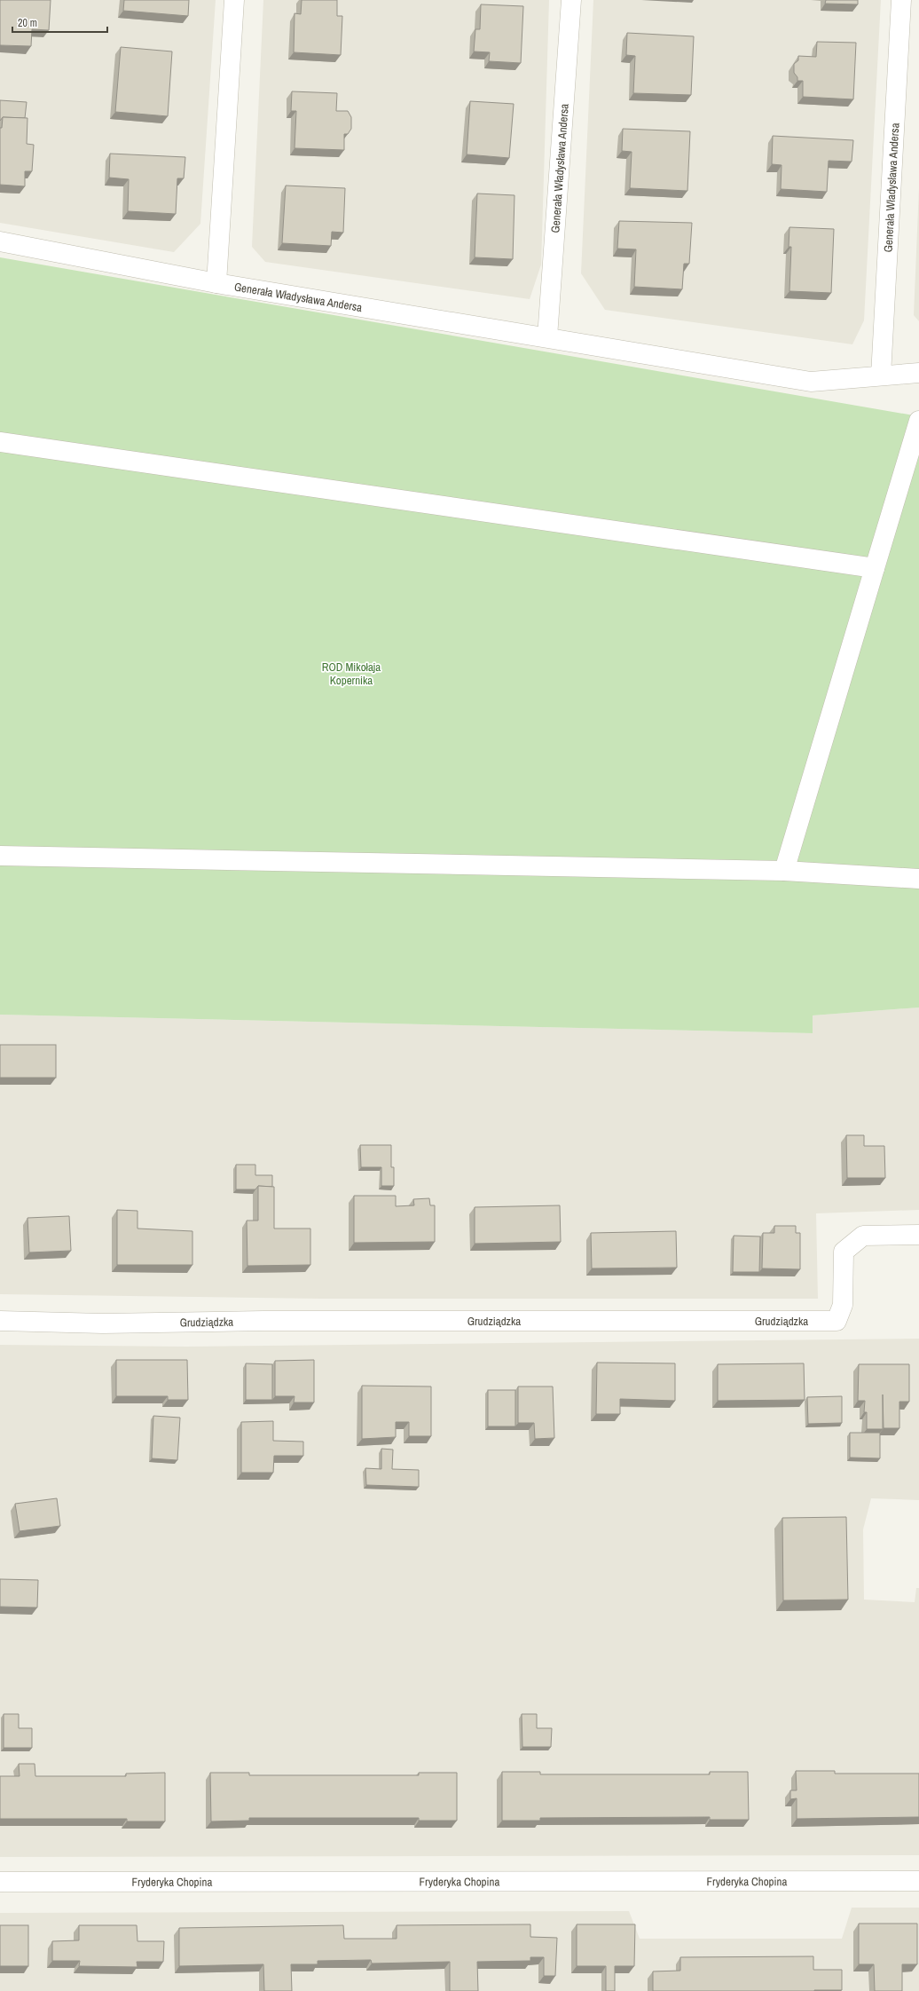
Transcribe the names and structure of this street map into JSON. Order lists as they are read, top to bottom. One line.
{"streets":{"street":["Generała Władysława Andersa","Grudziądzka","Fryderyka Chopina"]},"parks":["ROD Mikołaja Kopernika"],"scale_bar":"20 m"}
